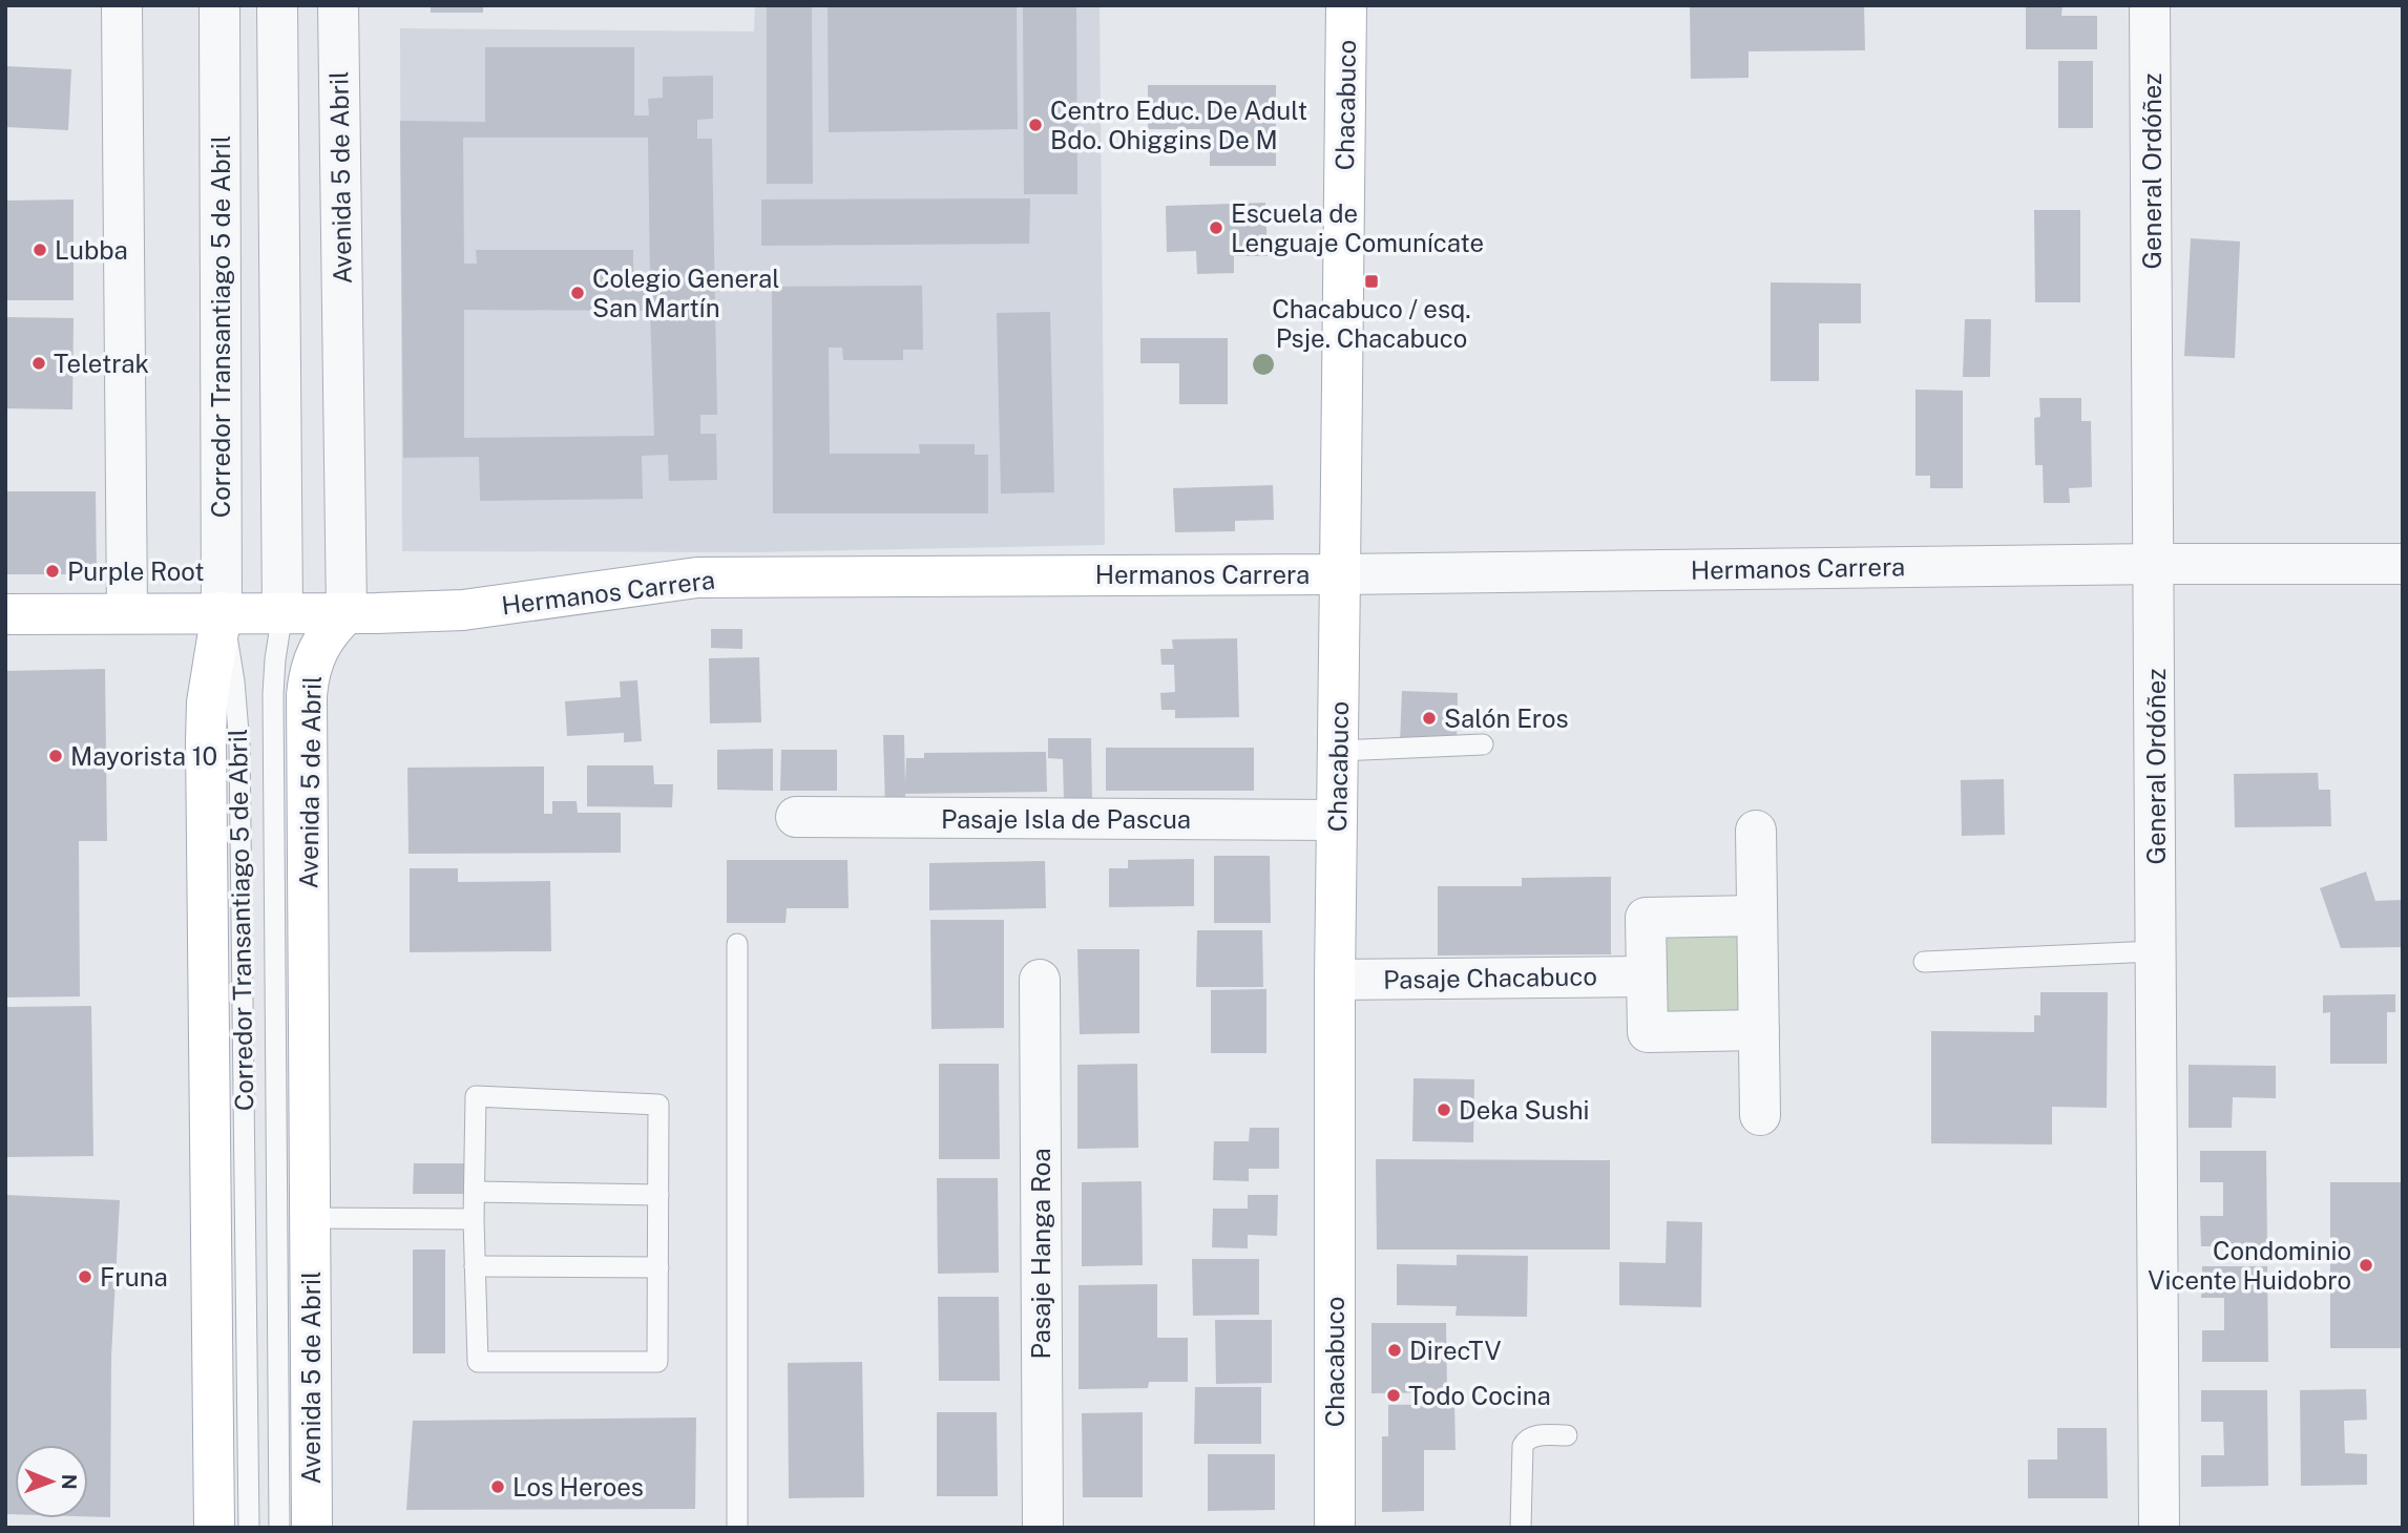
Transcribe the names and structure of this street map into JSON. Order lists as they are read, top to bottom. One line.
{"streets":{"main road":["Chacabuco","Avenida 5 de Abril","Hermanos Carrera"],"street":["General Ordóñez","Corredor Transantiago 5 de Abril","Pasaje Isla de Pascua","Pasaje Chacabuco","Pasaje Hanga Roa"]},"crossings":[["Chacabuco","Hermanos Carrera"],["Chacabuco","Pasaje Isla de Pascua"],["Chacabuco","Pasaje Chacabuco"],["General Ordóñez","Hermanos Carrera"],["Avenida 5 de Abril","Corredor Transantiago 5 de Abril"],["Avenida 5 de Abril","Hermanos Carrera"],["Corredor Transantiago 5 de Abril","Hermanos Carrera"]],"places":{"other":["Centro Educ. De Adult Bdo. Ohiggins De M","Escuela de Lenguaje Comunícate","Lubba","Colegio General San Martín","Teletrak","Purple Root","Salón Eros","Mayorista 10","Deka Sushi","Condominio Vicente Huidobro","Fruna","DirecTV","Todo Cocina","Los Heroes"],"transit":["Chacabuco / esq. Psje. Chacabuco"]},"north":"right"}
